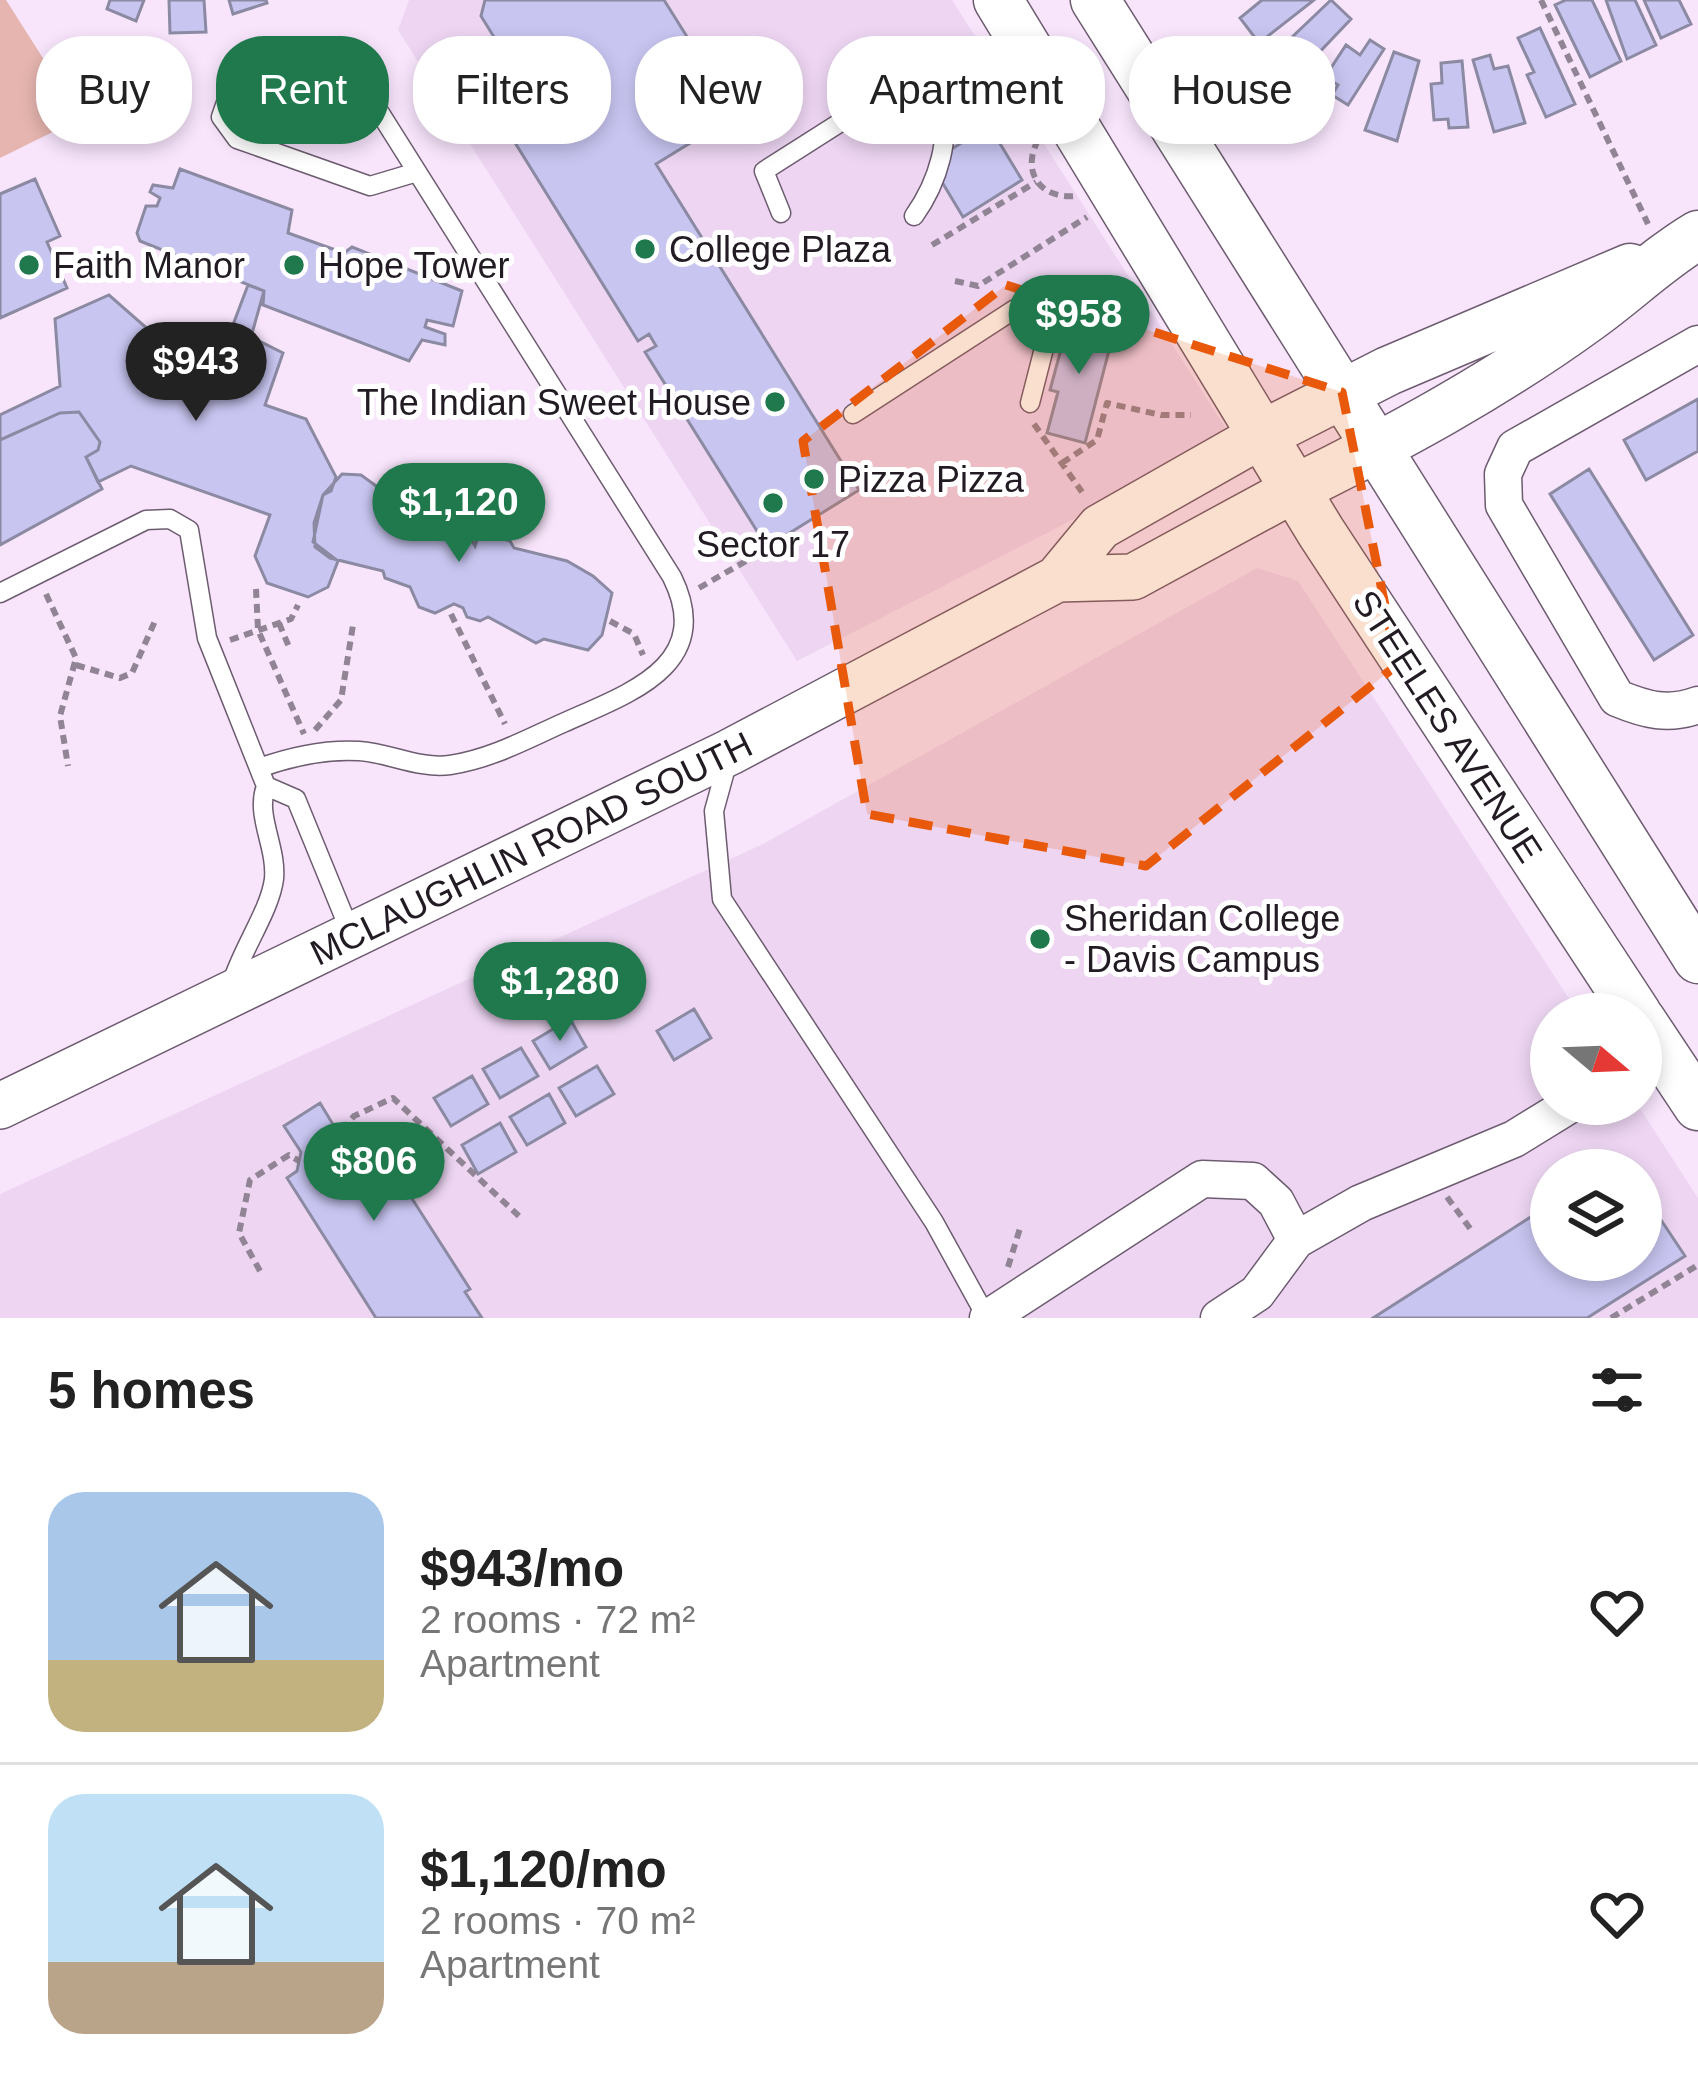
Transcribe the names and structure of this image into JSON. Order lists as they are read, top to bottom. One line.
{"streets":{"main road":["STEELES AVENUE","MCLAUGHLIN ROAD SOUTH"]},"crossings":[["STEELES AVENUE","MCLAUGHLIN ROAD SOUTH"]],"places":["College Plaza","Faith Manor","Hope Tower","The Indian Sweet House","Pizza Pizza","Sector 17","Sheridan College - Davis Campus"],"north":"right","page":{"chip":["Buy","Rent","Filters","New","Apartment","House"],"price":["$958","$943","$1,120","$1,280","$806"],"heading":"5 homes","list":[{"name":"$943/mo","note":"2 rooms · 72 m² · Apartment"},{"name":"$1,120/mo","note":"2 rooms · 70 m² · Apartment"}]}}
